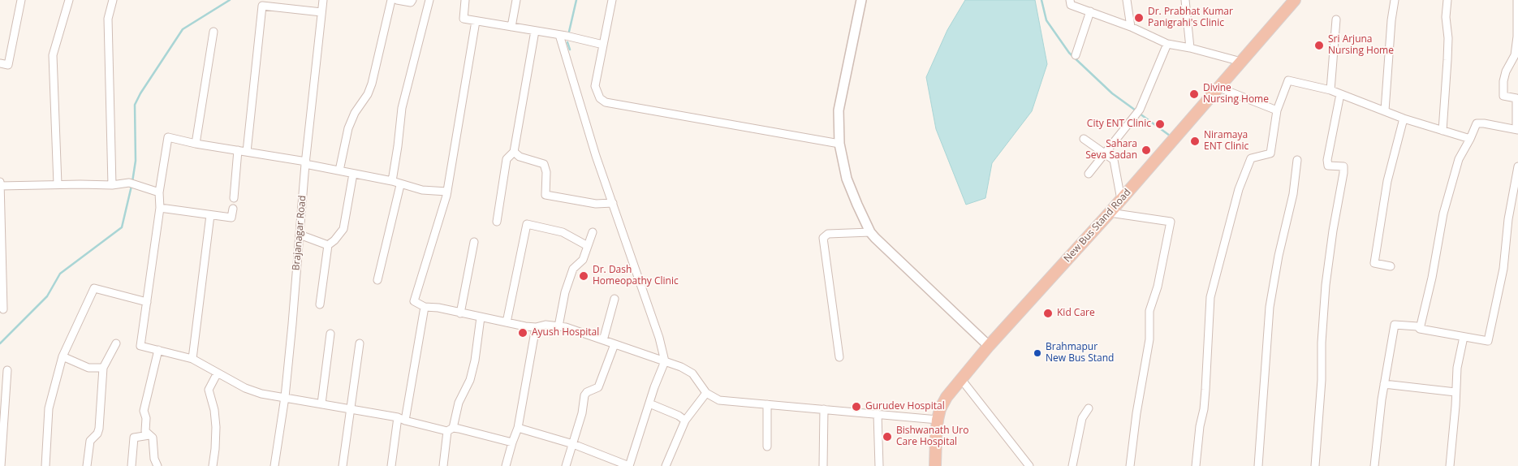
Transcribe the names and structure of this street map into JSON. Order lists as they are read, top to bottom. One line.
{"streets":{"highway":["New Bus Stand Road"],"street":["Brajanagar Road"]},"places":["Dr. Prabhat Kumar Panigrahi's Clinic","Sri Arjuna Nursing Home","Divine Nursing Home","City ENT Clinic","Niramaya ENT Clinic","Sahara Seva Sadan","Dr. Dash Homeopathy Clinic","Kid Care","Ayush Hospital","Brahmapur New Bus Stand","Gurudev Hospital","Bishwanath Uro Care Hospital"]}
